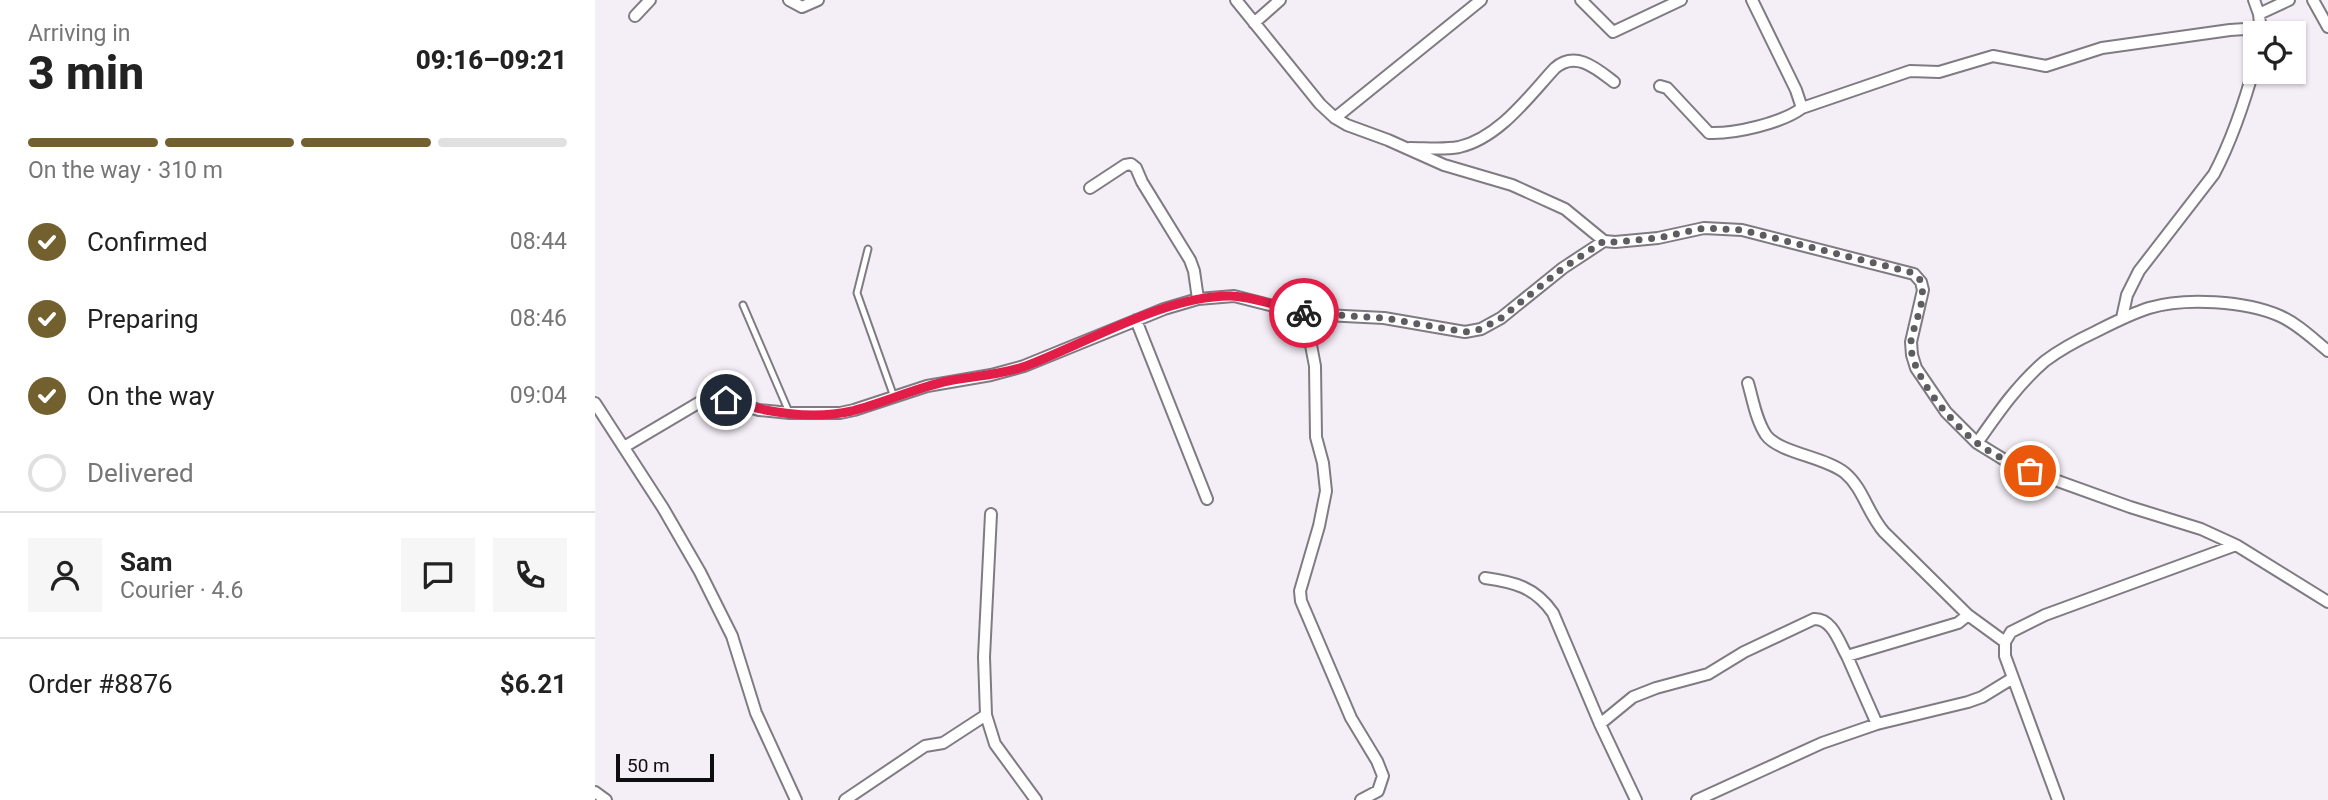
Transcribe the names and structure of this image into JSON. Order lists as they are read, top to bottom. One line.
{"scale_bar":"50 m","page":{"heading":["3 min","Arriving in","09:16–09:21"],"panel":["Sam","Courier · 4.6","Order #8876","$6.21"],"bar":"On the way · 310 m","list":[["Confirmed","08:44"],["Preparing","08:46"],["On the way","09:04"],"Delivered"],"scale":"50 m"}}
